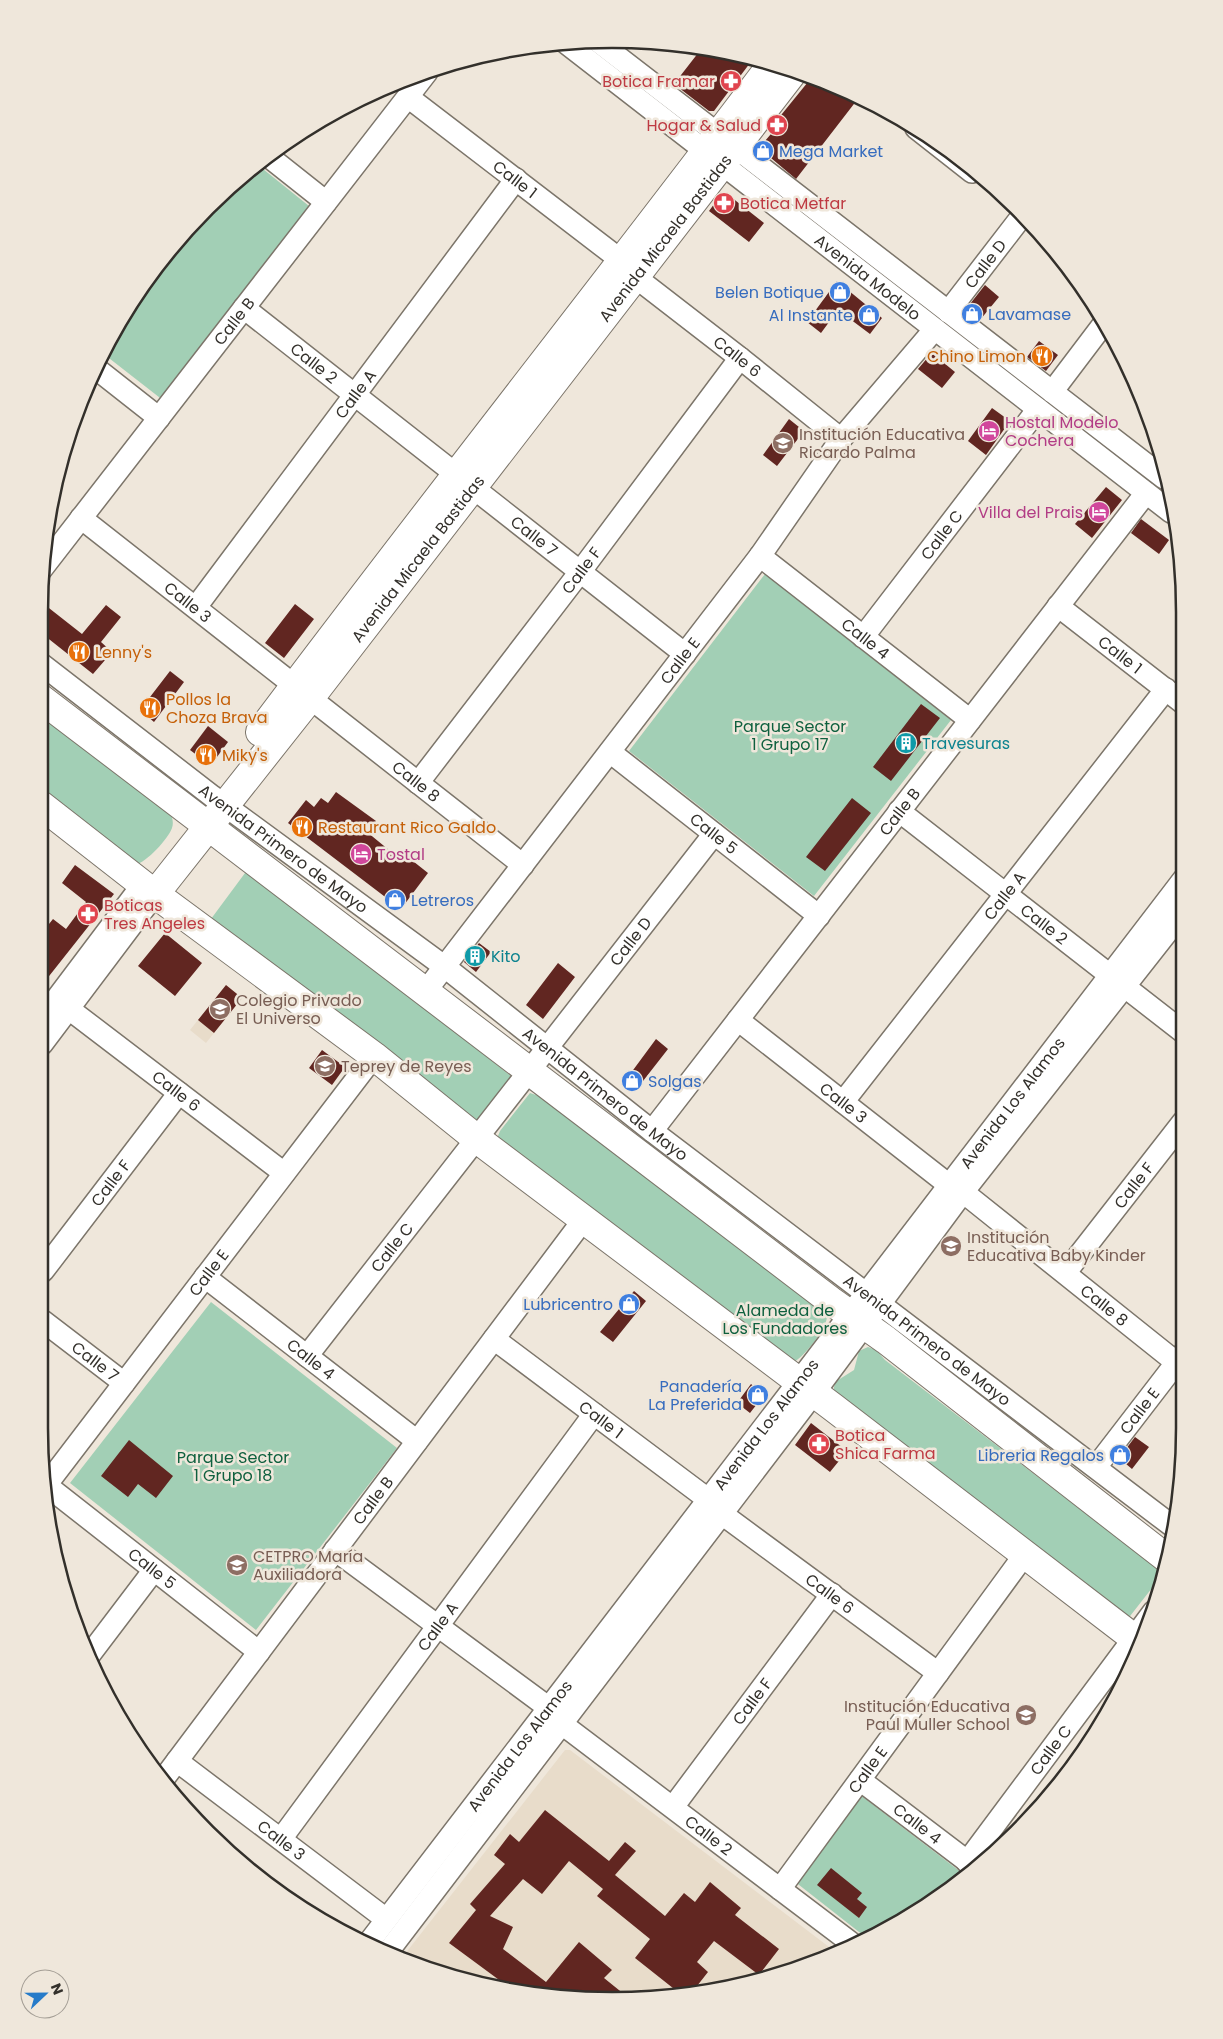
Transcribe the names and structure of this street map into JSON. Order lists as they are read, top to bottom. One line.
{"streets":{"main road":["Avenida Micaela Bastidas","Avenida Primero de Mayo"],"street":["Calle 1","Calle D","Avenida Modelo","Calle B","Calle 6","Calle 2","Calle A","Calle C","Calle 7","Calle F","Calle 3","Calle 4","Calle E","Calle 8","Calle 5","Avenida Los Alamos"]},"crossings":[["Calle 1","Avenida Micaela Bastidas"],["Calle 1","Calle B"],["Calle 1","Calle 6"],["Calle 1","Calle A"],["Calle 1","Avenida Los Alamos"],["Avenida Micaela Bastidas","Avenida Modelo"],["Avenida Micaela Bastidas","Calle 6"],["Avenida Micaela Bastidas","Calle 2"],["Avenida Micaela Bastidas","Calle 7"],["Avenida Micaela Bastidas","Calle 3"],["Avenida Micaela Bastidas","Calle 8"],["Avenida Micaela Bastidas","Avenida Primero de Mayo"],["Calle D","Avenida Modelo"],["Calle D","Calle C"],["Calle D","Calle 5"],["Calle D","Avenida Primero de Mayo"],["Avenida Modelo","Calle B"],["Avenida Modelo","Calle C"],["Avenida Modelo","Calle E"],["Calle B","Calle 2"],["Calle B","Calle 3"],["Calle B","Calle 4"],["Calle B","Calle 5"],["Calle B","Avenida Primero de Mayo"],["Calle 6","Calle F"],["Calle 6","Calle E"],["Calle 6","Avenida Los Alamos"],["Calle 2","Calle A"],["Calle 2","Calle 7"],["Calle 2","Calle F"],["Calle 2","Calle E"],["Calle 2","Avenida Los Alamos"],["Calle A","Calle 3"],["Calle C","Calle 4"],["Calle C","Avenida Primero de Mayo"],["Calle 7","Calle F"],["Calle 7","Calle E"],["Calle F","Calle 8"],["Calle 3","Calle 8"],["Calle 3","Avenida Los Alamos"],["Calle 4","Calle E"],["Calle E","Calle 8"],["Calle E","Calle 5"],["Calle E","Avenida Primero de Mayo"],["Calle 8","Avenida Los Alamos"],["Avenida Primero de Mayo","Avenida Los Alamos"]],"parks":["Parque Sector 1 Grupo 17","Alameda de Los Fundadores","Parque Sector 1 Grupo 18"],"places":{"pharmacy":["Botica Framar","Hogar & Salud","Botica Metfar","Boticas Tres Angeles","Botica Shica Farma"],"shop":["Mega Market","Belen Botique","Lavamase","Al Instante","Letreros","Solgas","Lubricentro","Panadería La Preferida","Libreria Regalos"],"restaurant":["Chino Limon","Lenny's","Pollos la Choza Brava","Miky's","Restaurant Rico Galdo"],"hotel":["Hostal Modelo Cochera","Villa del Prais","Tostal"],"school or university":["Institución Educativa Ricardo Palma","Colegio Privado El Universo","Teprey de Reyes","Institución Educativa Baby Kinder","CETPRO María Auxiliadora","Institución Educativa Paul Muller School"],"building":["Travesuras","Kito"]},"north":"right"}
